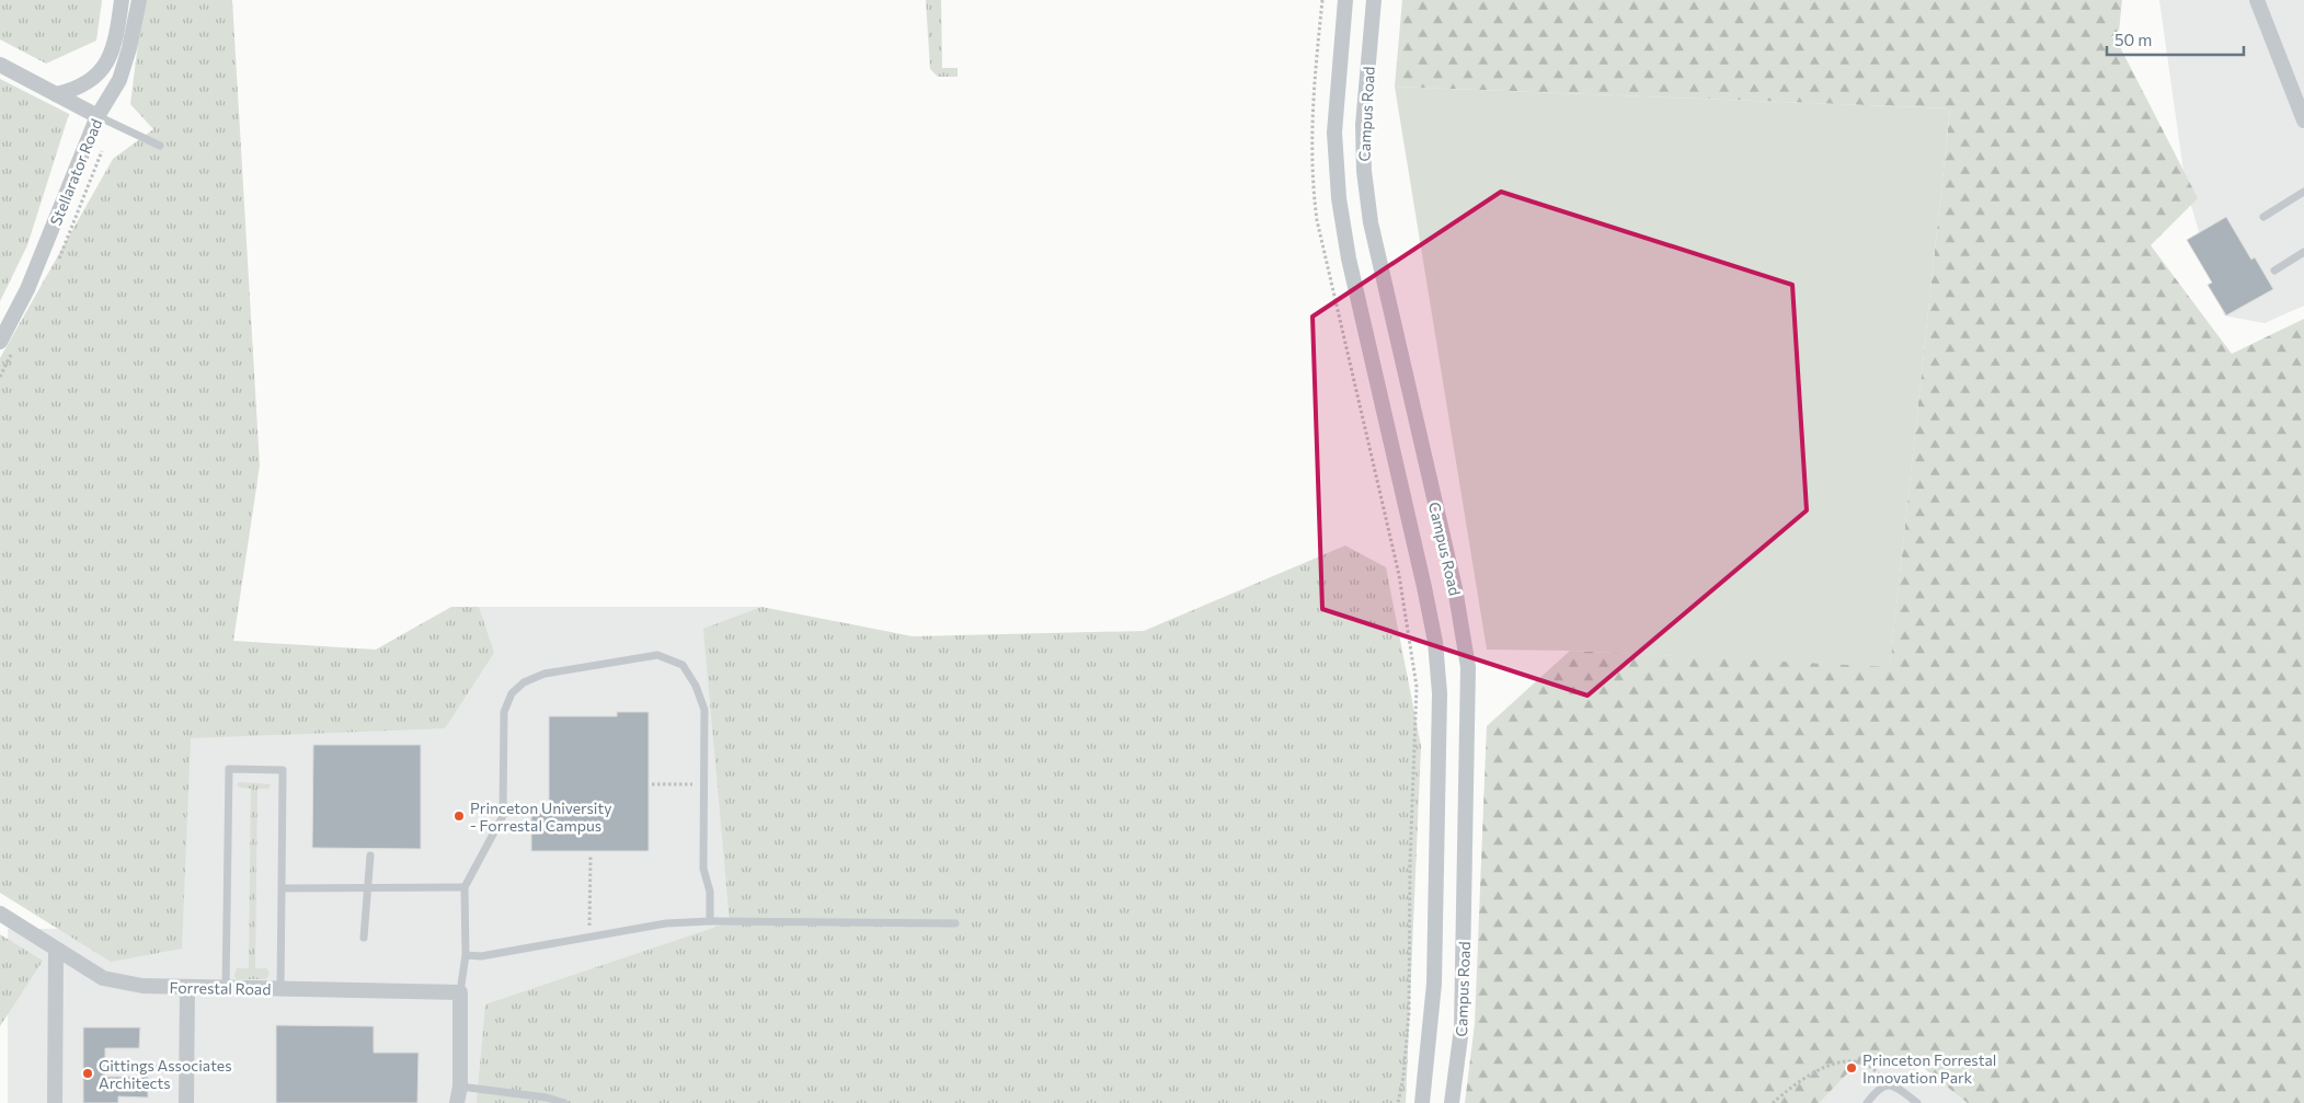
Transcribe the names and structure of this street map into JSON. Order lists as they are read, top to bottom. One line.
{"streets":{"street":["Campus Road","Stellarator Road","Forrestal Road"]},"places":["Princeton University - Forrestal Campus","Princeton Forrestal Innovation Park","Gittings Associates Architects"],"scale_bar":"50 m"}
